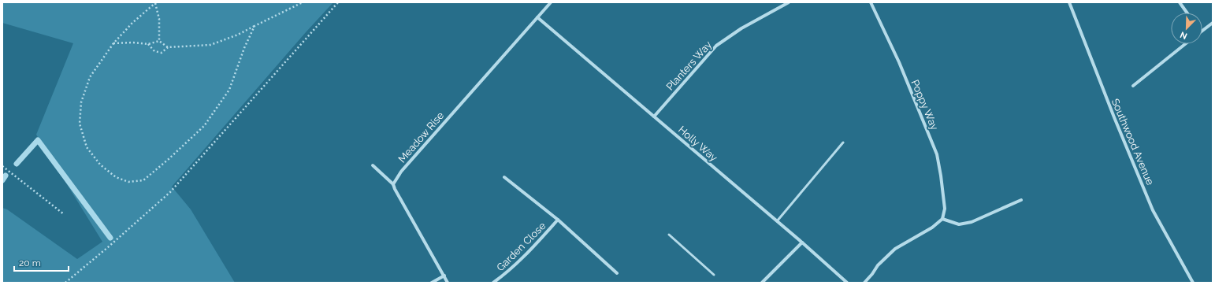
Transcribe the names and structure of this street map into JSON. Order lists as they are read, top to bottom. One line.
{"streets":{"street":["Planters Way","Poppy Way","Meadow Rise","Southwood Avenue","Holly Way","Garden Close"]},"crossings":[["Planters Way","Holly Way"],["Meadow Rise","Holly Way"]],"scale_bar":"20 m","north":"bottom left"}
